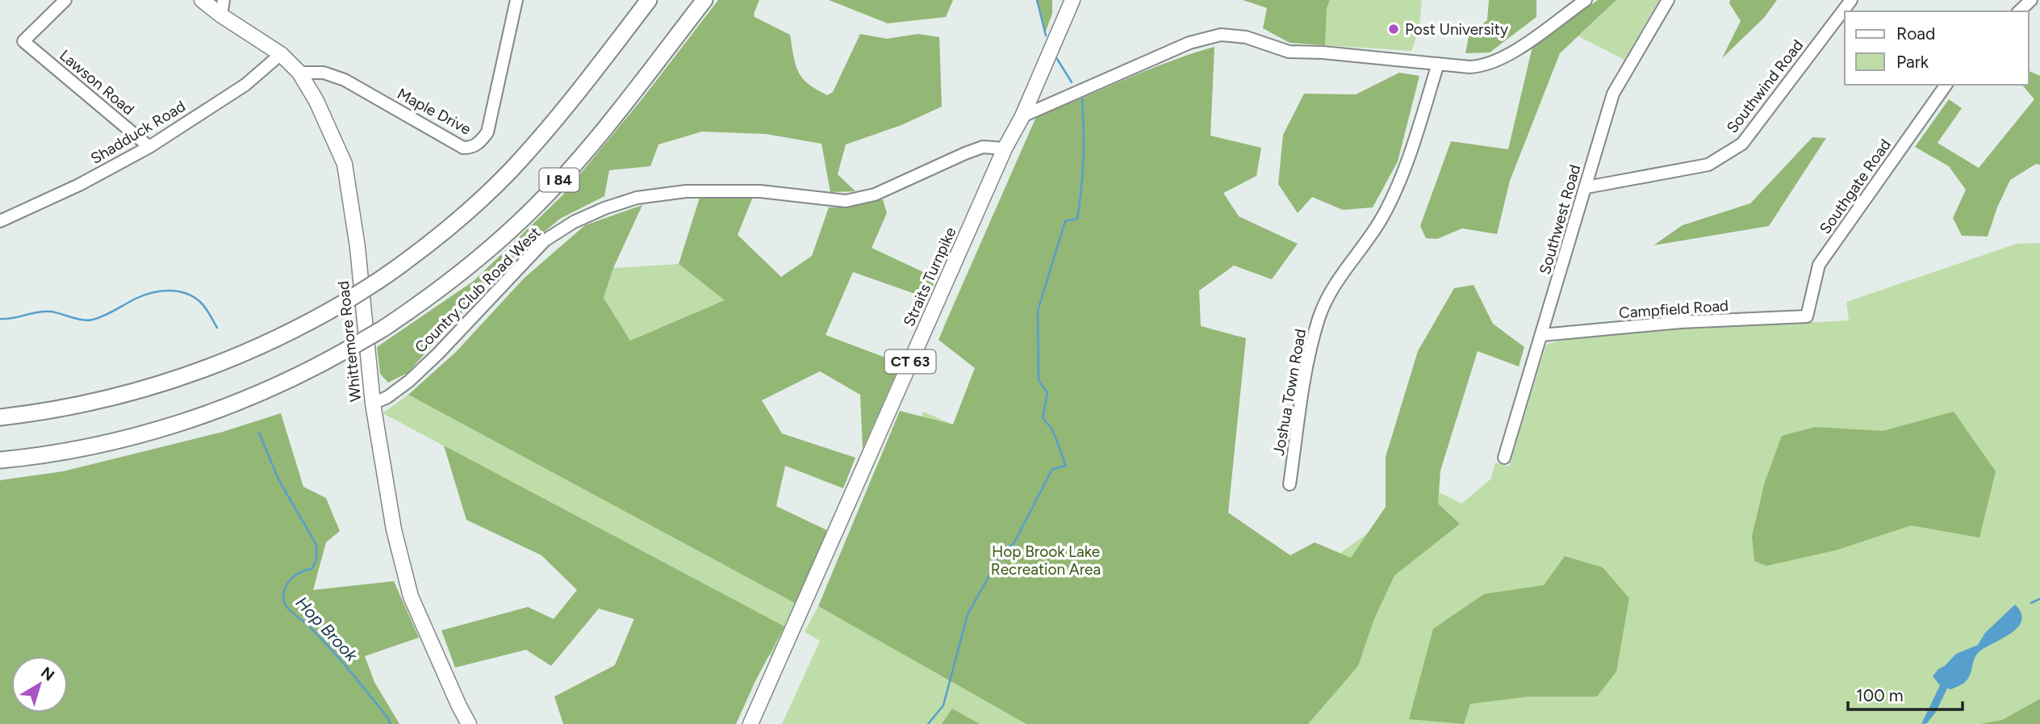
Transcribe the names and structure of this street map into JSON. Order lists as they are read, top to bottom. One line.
{"streets":{"highway":["I 84"],"main road":["Straits Turnpike","Whittemore Road","CT 63"],"street":["Lawson Road","Southwind Road","Maple Drive","Shadduck Road","Southgate Road","Southwest Road","Country Club Road West","Campfield Road","Joshua Town Road"]},"crossings":[["Lawson Road","Shadduck Road"],["Southwind Road","Southwest Road"],["Maple Drive","Whittemore Road"],["Shadduck Road","Whittemore Road"],["Southgate Road","Campfield Road"],["Southwest Road","Campfield Road"],["Straits Turnpike","Country Club Road West"],["Country Club Road West","Whittemore Road"]],"water":["Hop Brook"],"parks":["Hop Brook Lake Recreation Area"],"places":["Post University"],"legend":["Road","Park"],"scale_bar":"100 m","north":"top right"}
